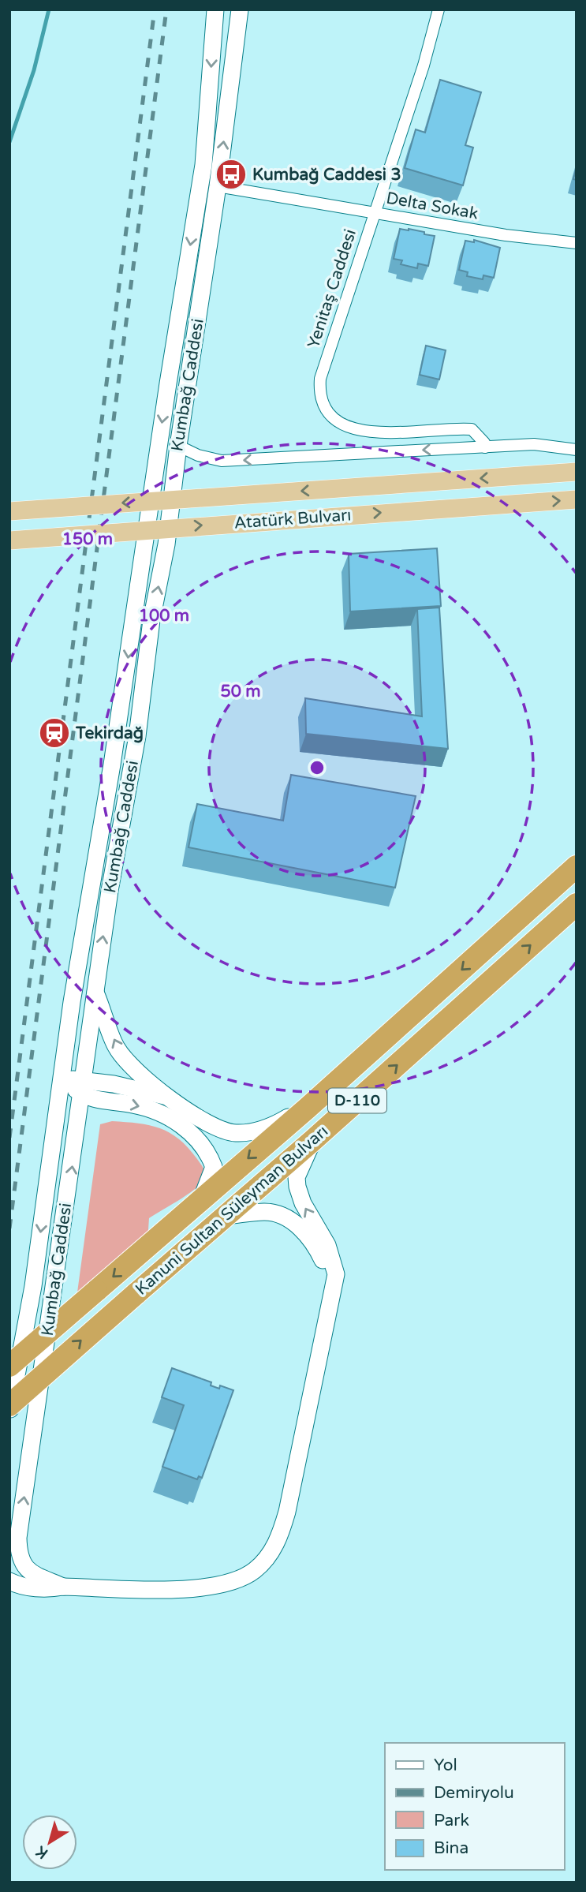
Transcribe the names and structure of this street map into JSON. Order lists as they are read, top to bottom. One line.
{"streets":{"highway":["D-110","Kanuni Sultan Süleyman Bulvarı"],"main road":["Atatürk Bulvarı"],"street":["Delta Sokak","Yenitaş Caddesi","Kumbağ Caddesi"]},"crossings":[["Delta Sokak","Yenitaş Caddesi"],["Delta Sokak","Kumbağ Caddesi"],["Kumbağ Caddesi","Kanuni Sultan Süleyman Bulvarı"]],"places":{"bus stop":["Kumbağ Caddesi 3"],"station":["Tekirdağ"]},"legend":["Yol","Demiryolu","Park","Bina"],"north":"bottom left","rings":["150 m","100 m","50 m"]}
